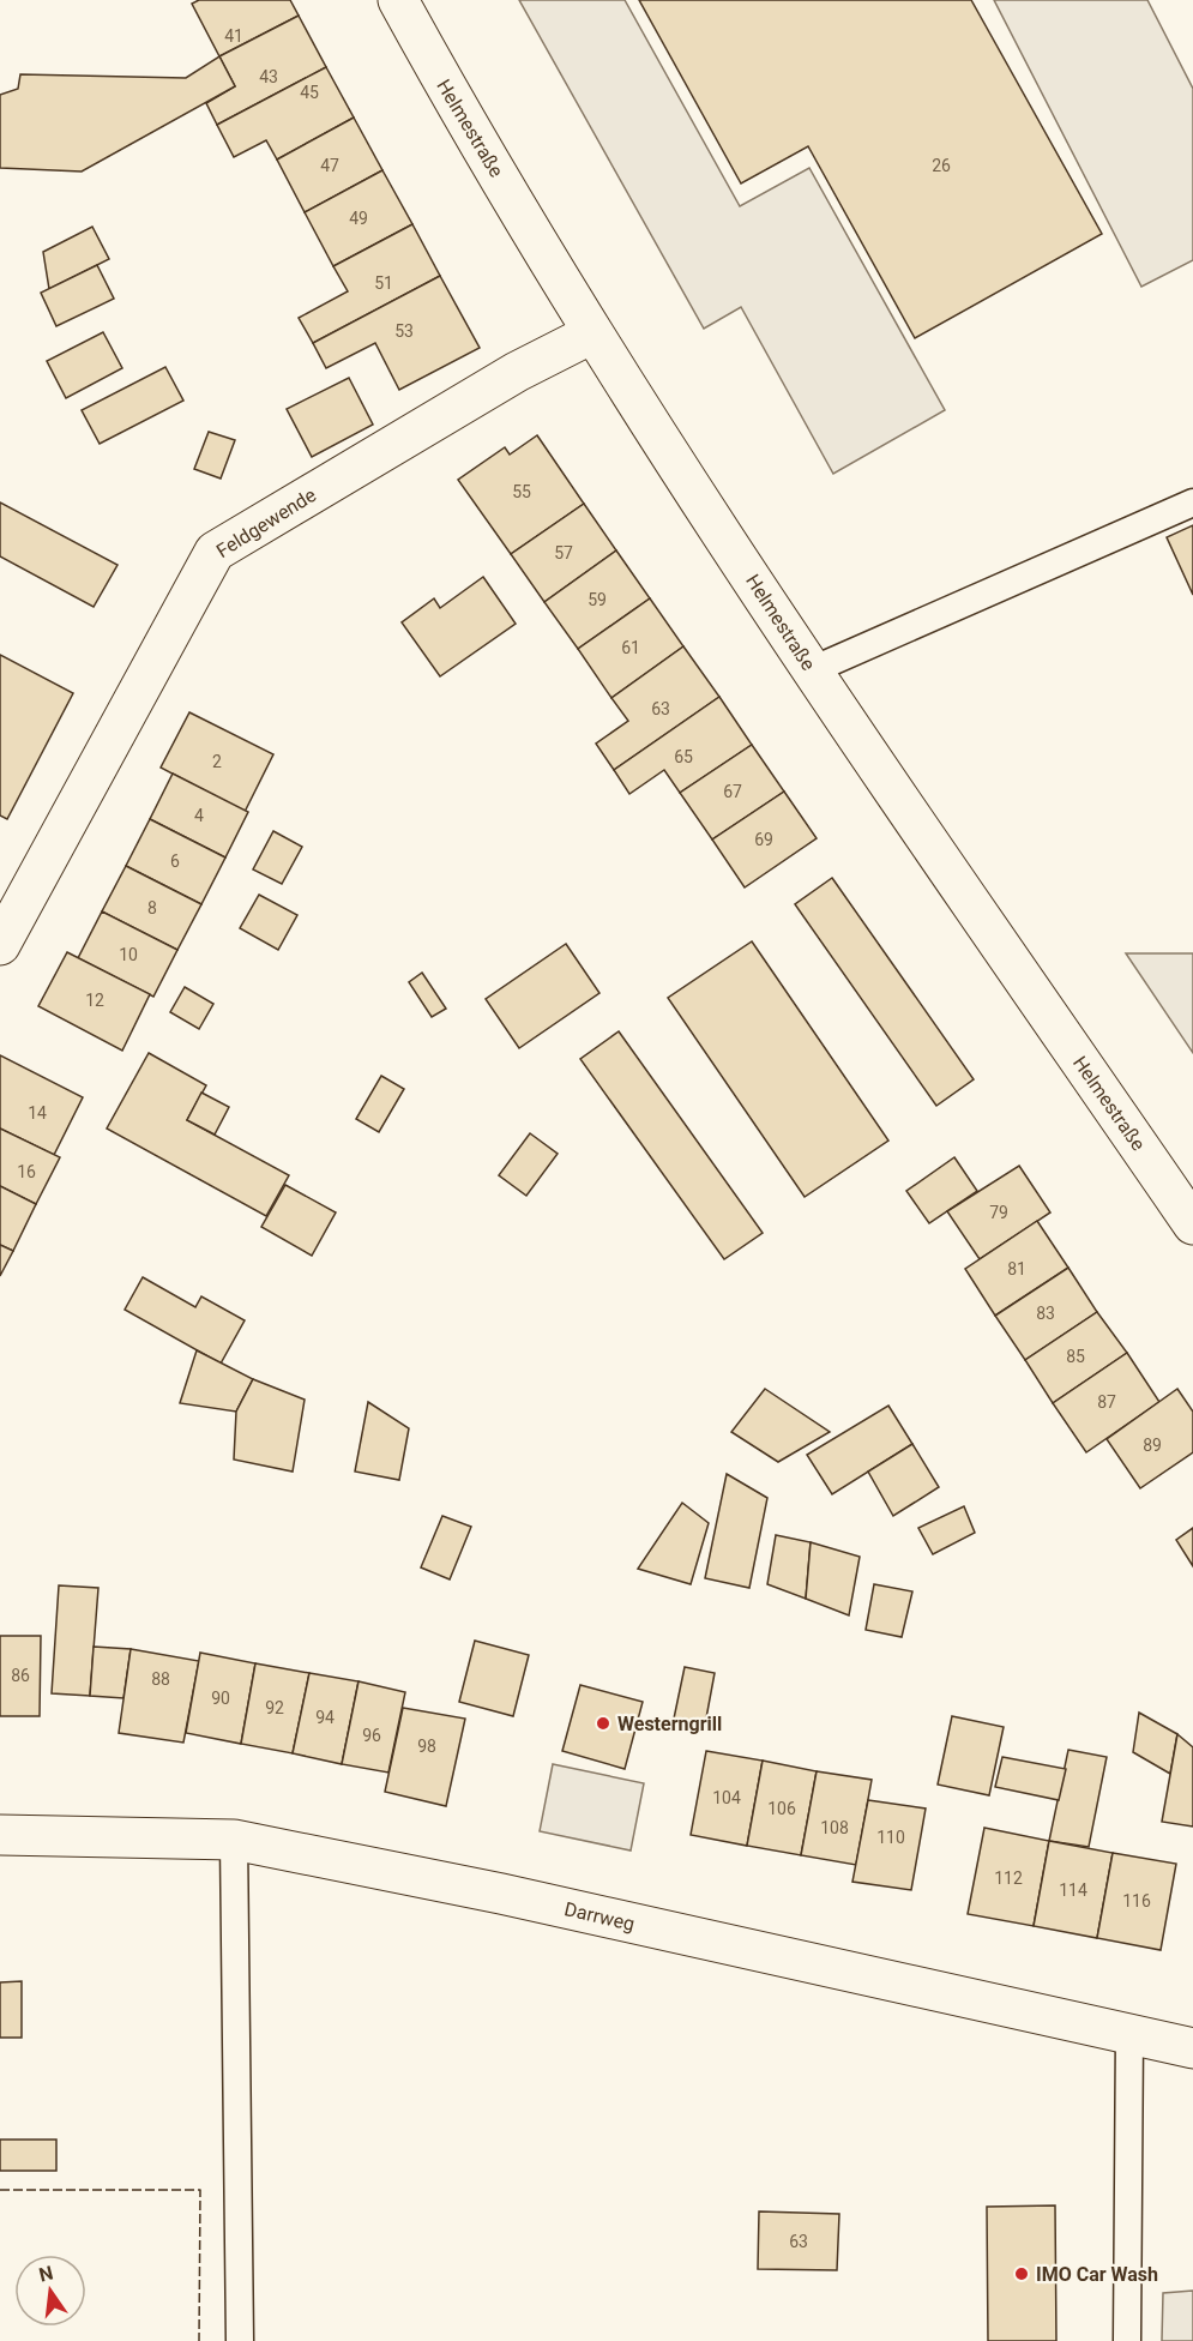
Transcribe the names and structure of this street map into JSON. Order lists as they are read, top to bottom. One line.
{"streets":{"street":["Helmestraße","Feldgewende","Darrweg"]},"crossings":[["Helmestraße","Feldgewende"]],"places":["Westerngrill","IMO Car Wash"],"house_numbers":["41","43","45","47","26","49","51","53","55","57","59","61","63","65","2","67","4","69","6","8","10","12","14","16","79","81","83","85","87","89","86","88","90","92","94","96","98","104","106","108","110","112","114","116","63"],"north":"top"}
